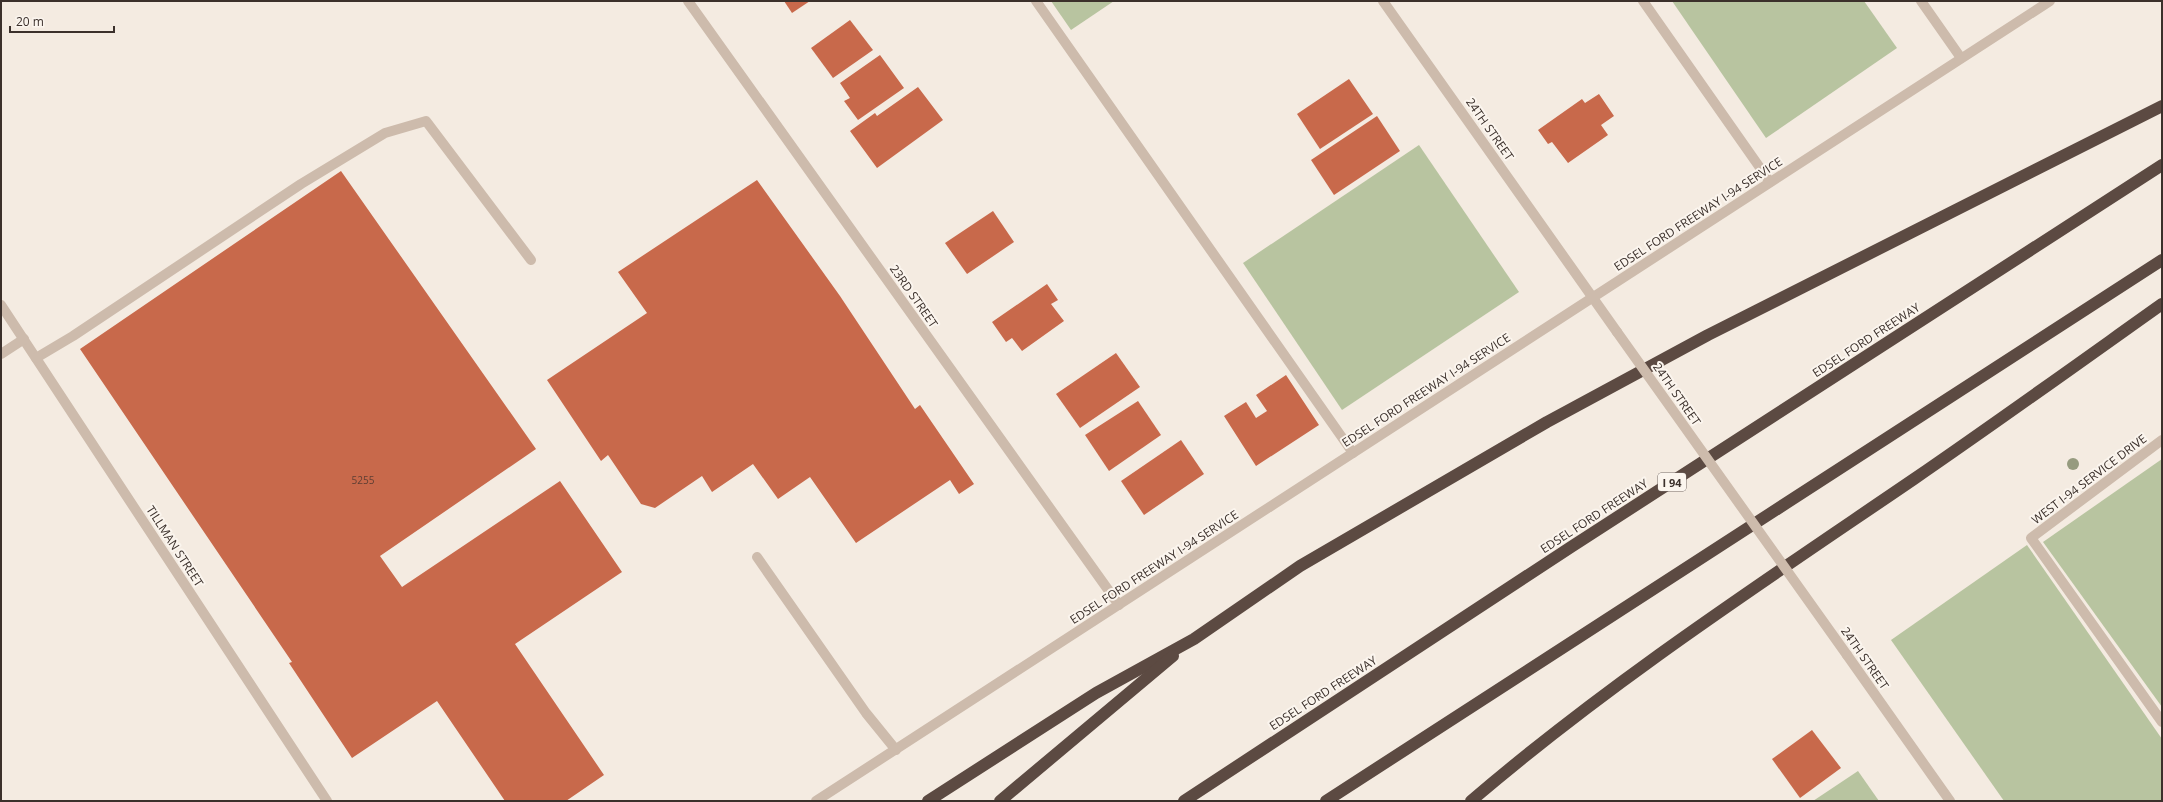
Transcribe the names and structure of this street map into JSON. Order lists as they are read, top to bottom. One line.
{"streets":{"highway":["EDSEL FORD FREEWAY","I 94"],"street":["24TH STREET","EDSEL FORD FREEWAY I-94 SERVICE","23RD STREET","WEST I-94 SERVICE DRIVE","TILLMAN STREET"]},"crossings":[["24TH STREET","EDSEL FORD FREEWAY I-94 SERVICE"],["EDSEL FORD FREEWAY I-94 SERVICE","23RD STREET"]],"house_numbers":["5255"],"scale_bar":"20 m"}
